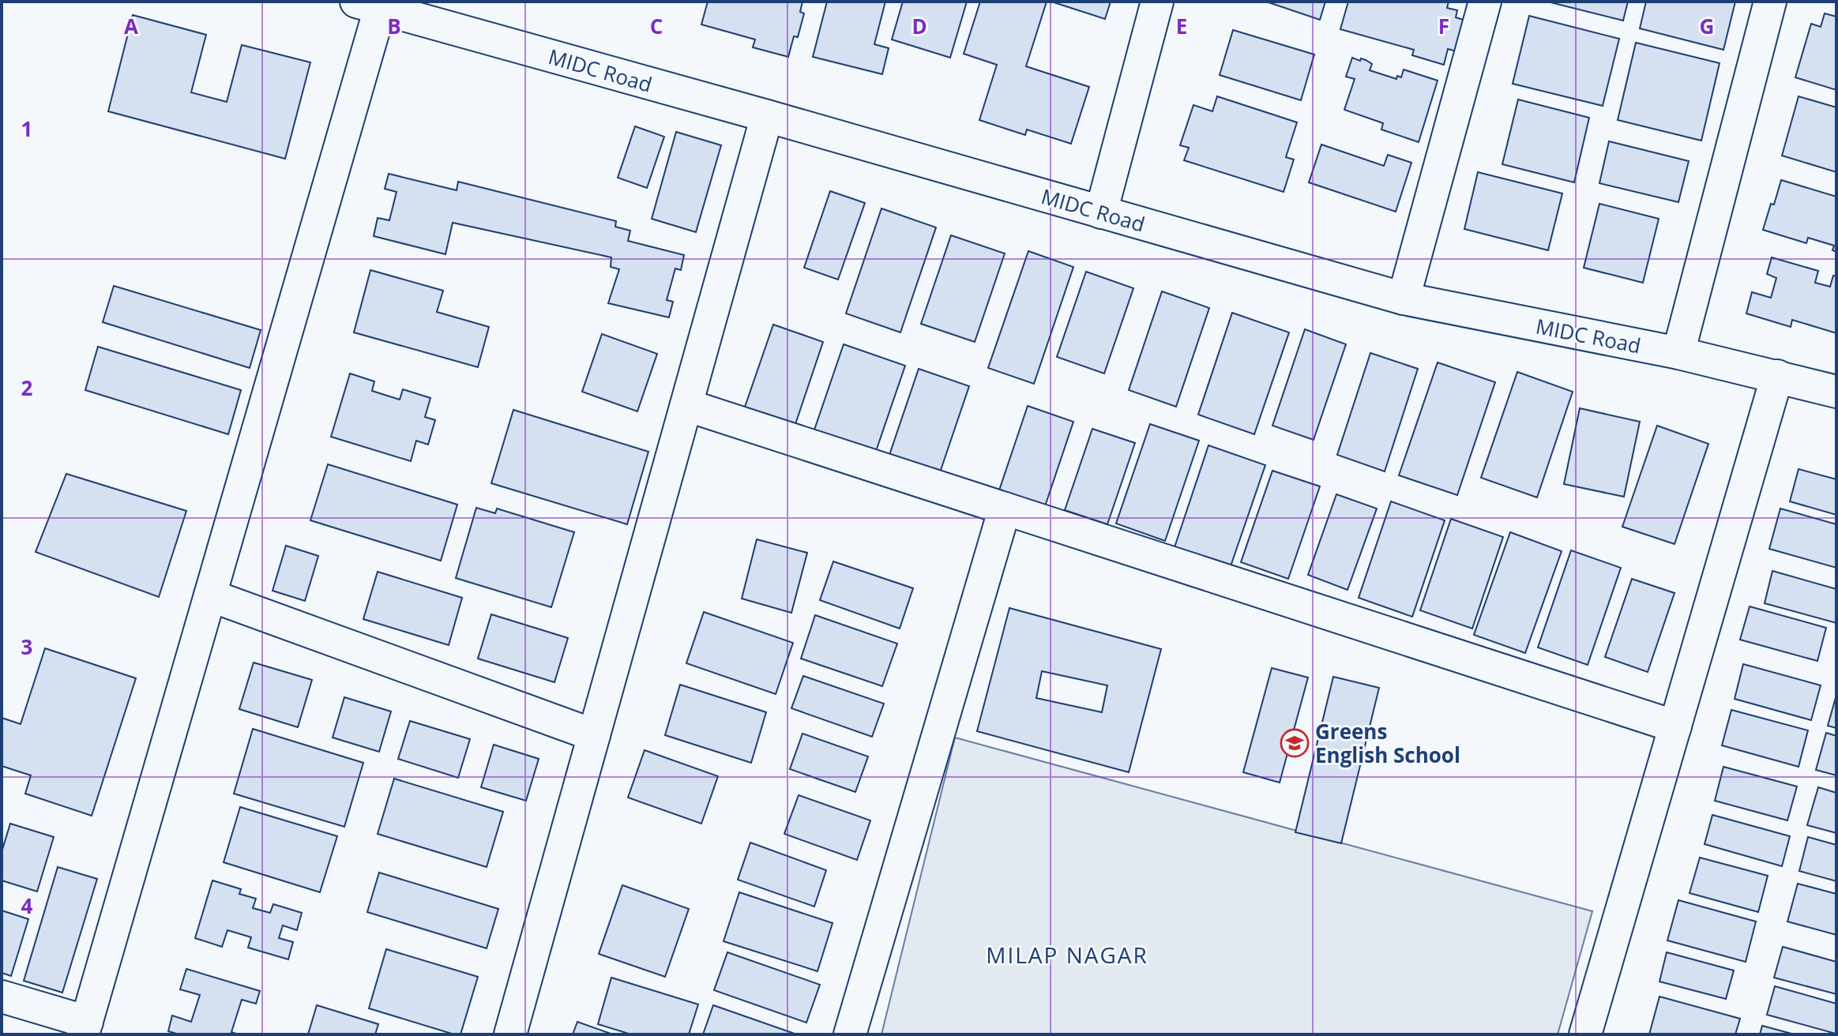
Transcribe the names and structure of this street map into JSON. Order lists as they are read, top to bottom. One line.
{"streets":{"street":["MIDC Road"]},"districts":["MILAP NAGAR"],"places":{"school or university":["Greens English School"]},"grid":{"columns":["A","B","C","D","E","F","G"],"rows":["1","2","3","4"]}}
